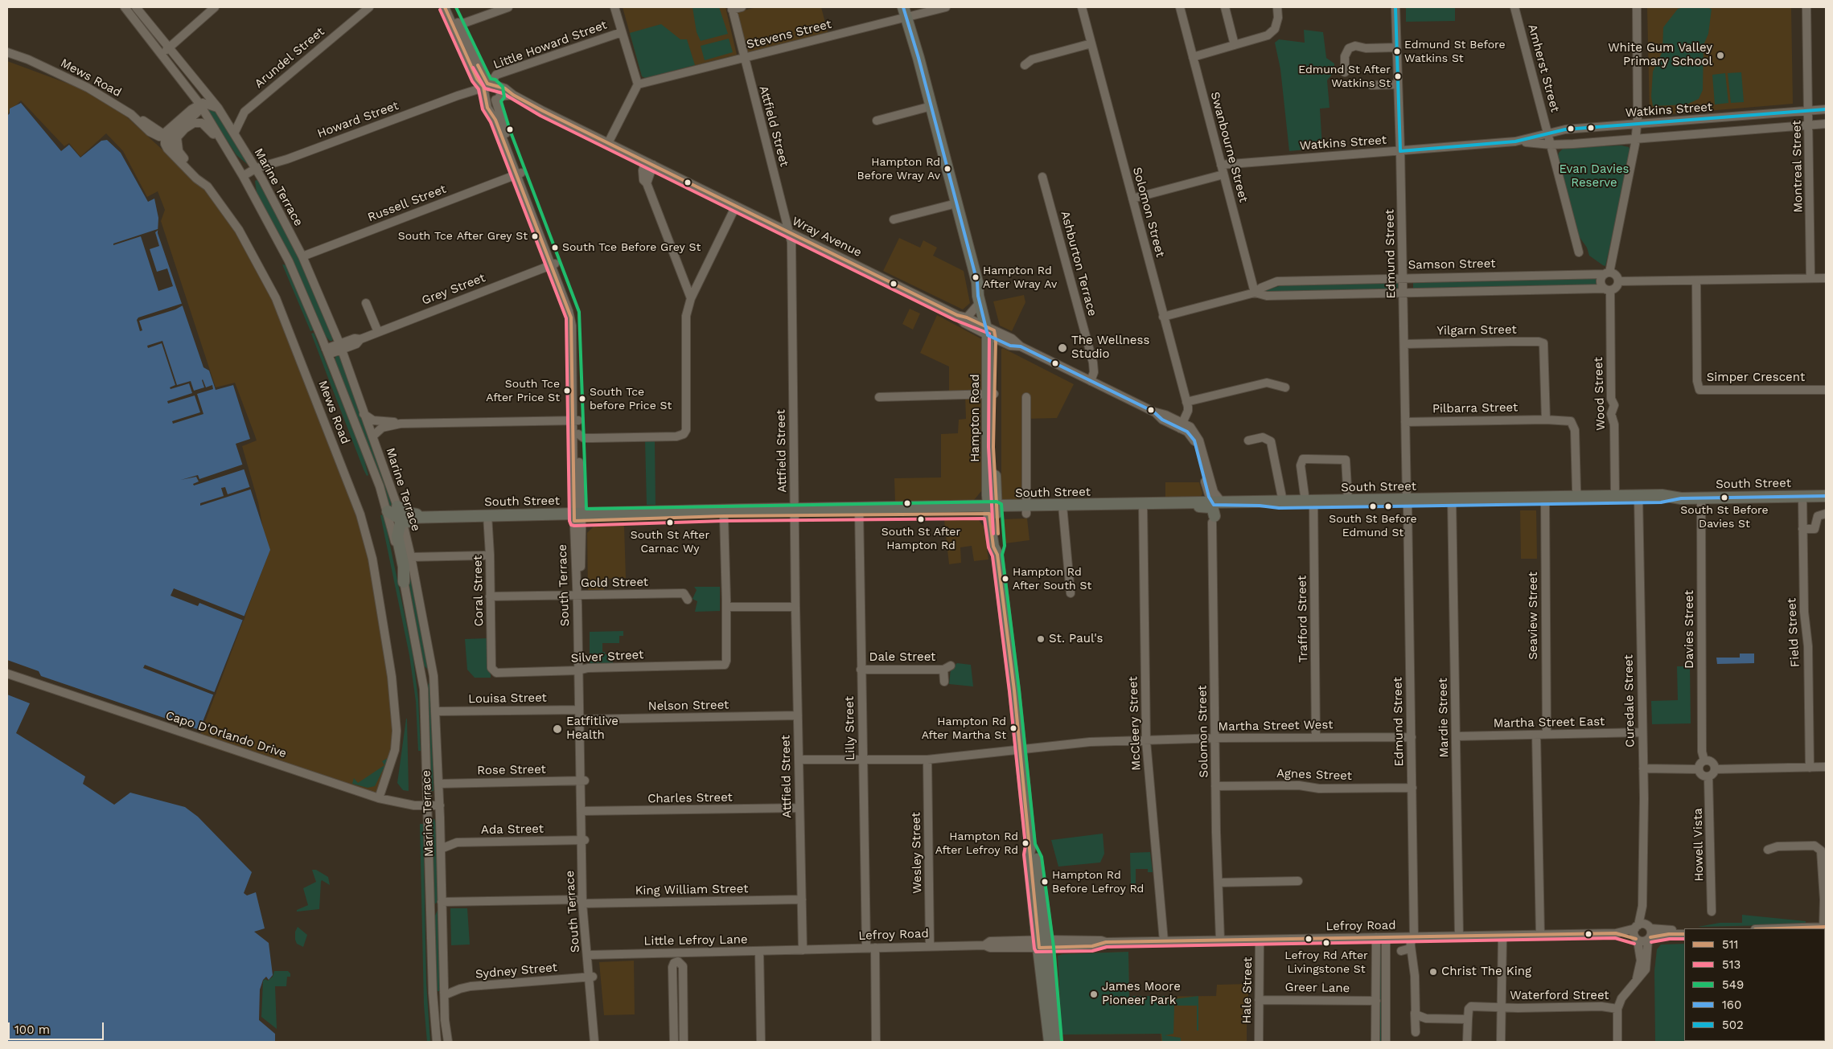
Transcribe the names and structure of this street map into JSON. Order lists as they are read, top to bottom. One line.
{"streets":{"main road":["Hampton Road","South Street"],"street":["Stevens Street","Little Howard Street","Arundel Street","Amherst Street","Mews Road","Watkins Street","Howard Street","Attfield Street","Swanbourne Street","Montreal Street","Marine Terrace","Russell Street","Solomon Street","Wray Avenue","Edmund Street","Ashburton Terrace","Samson Street","Grey Street","Yilgarn Street","Simper Crescent","Wood Street","Pilbarra Street","Gold Street","South Terrace","Coral Street","Seaview Street","Trafford Street","Davies Street","Field Street","Silver Street","Dale Street","Louisa Street","Curedale Street","Nelson Street","Mardie Street","Martha Street East","McCleery Street","Martha Street West","Lilly Street","Capo D'Orlando Drive","Rose Street","Agnes Street","Charles Street","Ada Street","Howell Vista","Wesley Street","King William Street","Lefroy Road","Little Lefroy Lane","Sydney Street","Greer Lane","Hale Street","Waterford Street"]},"crossings":[["Stevens Street","Attfield Street"],["Stevens Street","Hampton Road"],["Little Howard Street","Howard Street"],["Little Howard Street","Wray Avenue"],["Little Howard Street","South Terrace"],["Arundel Street","Marine Terrace"],["Amherst Street","Watkins Street"],["Mews Road","Capo D'Orlando Drive"],["Watkins Street","Swanbourne Street"],["Watkins Street","Montreal Street"],["Watkins Street","Edmund Street"],["Howard Street","Marine Terrace"],["Howard Street","Wray Avenue"],["Howard Street","South Terrace"],["Attfield Street","Wray Avenue"],["Attfield Street","South Street"],["Attfield Street","Nelson Street"],["Attfield Street","Martha Street West"],["Attfield Street","Charles Street"],["Attfield Street","King William Street"],["Attfield Street","Lefroy Road"],["Attfield Street","Little Lefroy Lane"],["Swanbourne Street","Samson Street"],["Marine Terrace","Russell Street"],["Marine Terrace","Grey Street"],["Marine Terrace","South Street"],["Marine Terrace","Louisa Street"],["Marine Terrace","Capo D'Orlando Drive"],["Marine Terrace","Rose Street"],["Marine Terrace","Ada Street"],["Marine Terrace","King William Street"],["Marine Terrace","Sydney Street"],["Russell Street","South Terrace"],["Solomon Street","Wray Avenue"],["Solomon Street","Samson Street"],["Solomon Street","South Street"],["Solomon Street","Martha Street West"],["Solomon Street","Agnes Street"],["Solomon Street","Lefroy Road"],["Wray Avenue","Ashburton Terrace"],["Wray Avenue","Hampton Road"],["Wray Avenue","South Terrace"],["Edmund Street","Samson Street"],["Edmund Street","Yilgarn Street"],["Edmund Street","Pilbarra Street"],["Edmund Street","South Street"],["Edmund Street","Martha Street West"],["Edmund Street","Agnes Street"],["Edmund Street","Lefroy Road"],["Samson Street","Wood Street"],["Grey Street","South Terrace"],["Yilgarn Street","Pilbarra Street"],["Wood Street","South Street"],["Pilbarra Street","South Street"],["Hampton Road","South Street"],["Hampton Road","Martha Street West"],["Hampton Road","Lefroy Road"],["South Street","South Terrace"],["South Street","Coral Street"],["South Street","Seaview Street"],["South Street","Trafford Street"],["South Street","Davies Street"],["South Street","Field Street"],["South Street","Curedale Street"],["South Street","Mardie Street"],["South Street","McCleery Street"],["South Street","Lilly Street"],["Gold Street","South Terrace"],["Gold Street","Coral Street"],["South Terrace","Silver Street"],["South Terrace","Louisa Street"],["South Terrace","Nelson Street"],["South Terrace","Rose Street"],["South Terrace","Charles Street"],["South Terrace","Ada Street"],["South Terrace","King William Street"],["South Terrace","Little Lefroy Lane"],["South Terrace","Sydney Street"],["Coral Street","Silver Street"],["Seaview Street","Martha Street East"],["Trafford Street","Martha Street West"],["Davies Street","Howell Vista"],["Dale Street","Lilly Street"],["Curedale Street","Martha Street East"],["Curedale Street","Lefroy Road"],["Mardie Street","Martha Street East"],["Mardie Street","Lefroy Road"],["McCleery Street","Martha Street West"],["McCleery Street","Lefroy Road"],["Martha Street West","Lilly Street"],["Martha Street West","Wesley Street"],["Lilly Street","Lefroy Road"],["Wesley Street","Lefroy Road"],["Lefroy Road","Little Lefroy Lane"],["Lefroy Road","Hale Street"],["Greer Lane","Hale Street"]],"parks":["Evan Davies Reserve"],"places":["Edmund St Before Watkins St","White Gum Valley Primary School","Edmund St After Watkins St","Hampton Rd Before Wray Av","South Tce After Grey St","South Tce Before Grey St","Hampton Rd After Wray Av","The Wellness Studio","South Tce After Price St","South Tce before Price St","South St Before Davies St","South St Before Edmund St","South St After Hampton Rd","South St After Carnac Wy","Hampton Rd After South St","St. Paul's","Hampton Rd After Martha St","Eatfitlive Health","Hampton Rd After Lefroy Rd","Hampton Rd Before Lefroy Rd","Lefroy Rd After Livingstone St","Christ The King","James Moore Pioneer Park"],"lines":["transit line 511","transit line 549","transit line 160","transit line 502","transit line 513"],"legend":["511","513","549","160","502"],"scale_bar":"100 m"}
